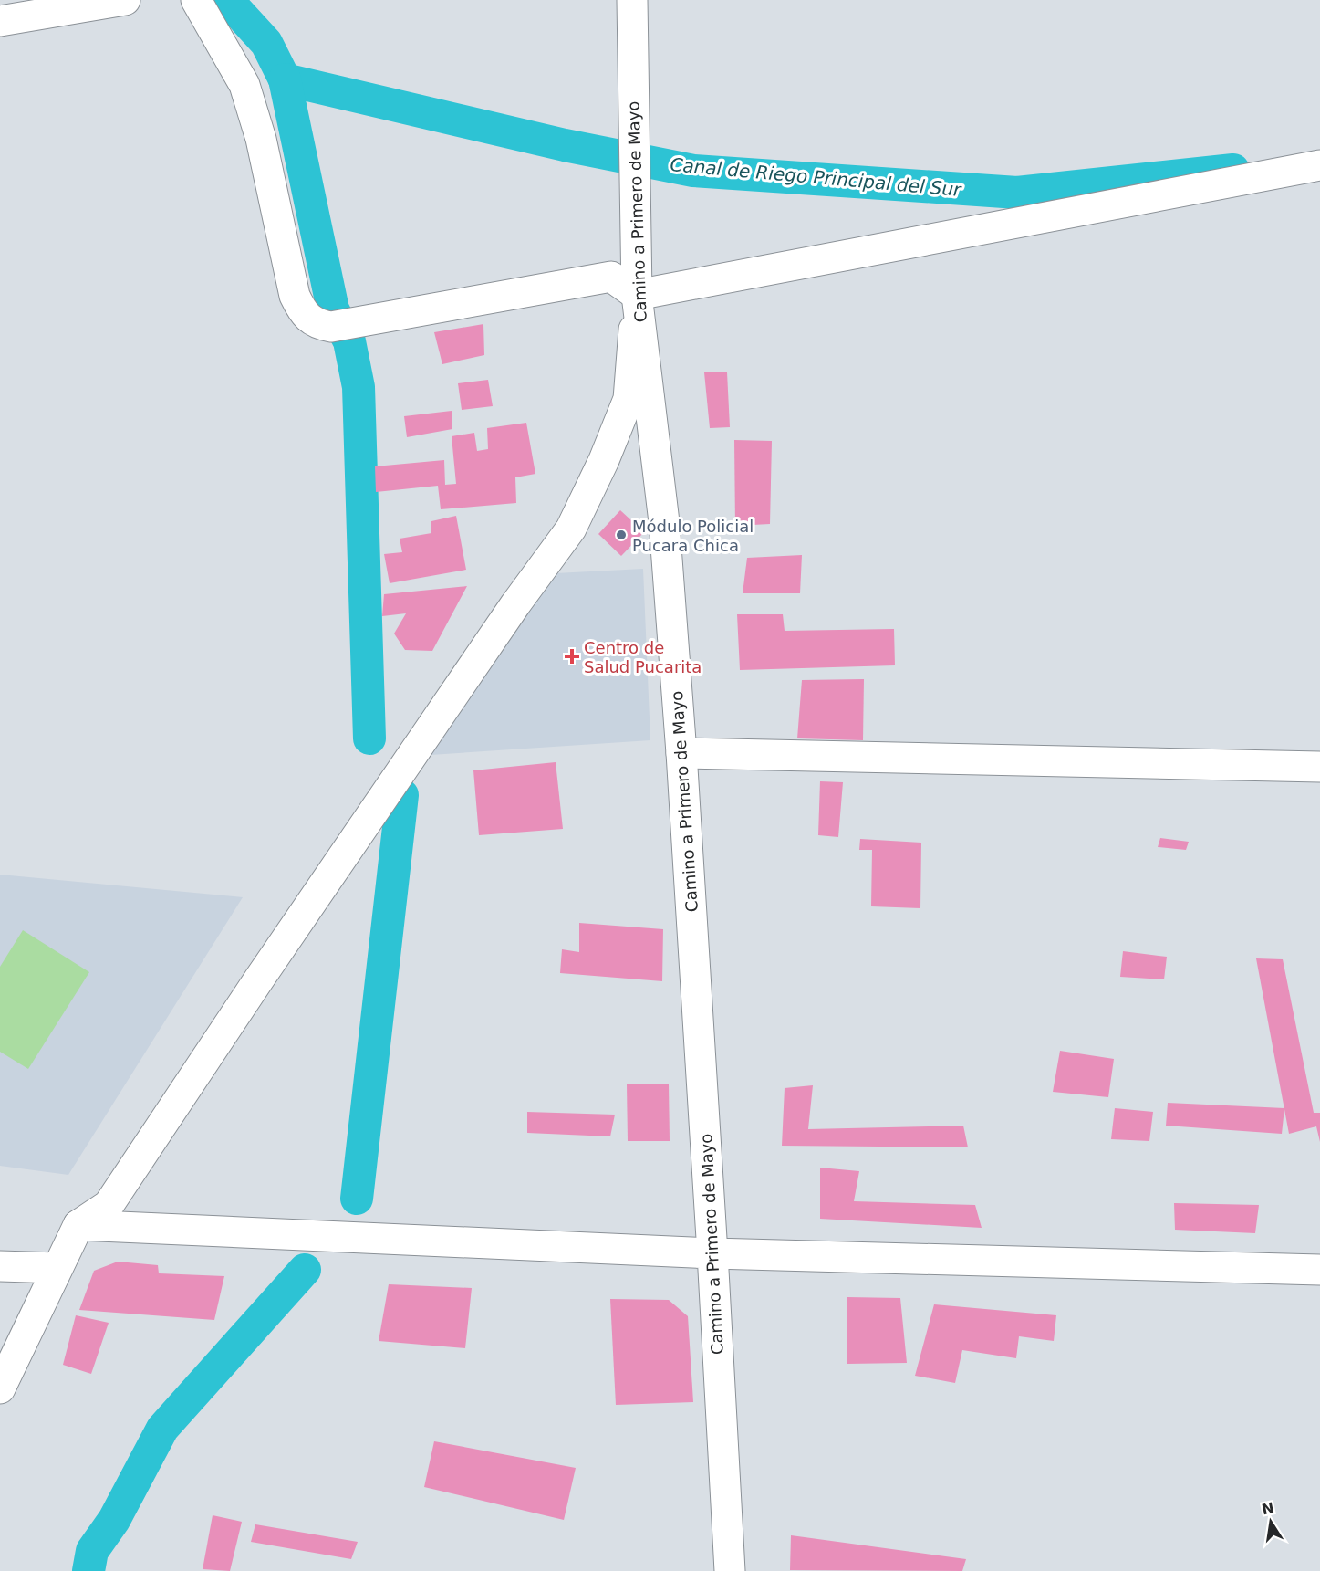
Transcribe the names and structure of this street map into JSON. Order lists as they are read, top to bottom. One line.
{"streets":{"street":["Camino a Primero de Mayo"]},"water":["Canal de Riego Principal del Sur"],"places":{"other":["Módulo Policial Pucara Chica"],"health":["Centro de Salud Pucarita"]},"north":"top"}
